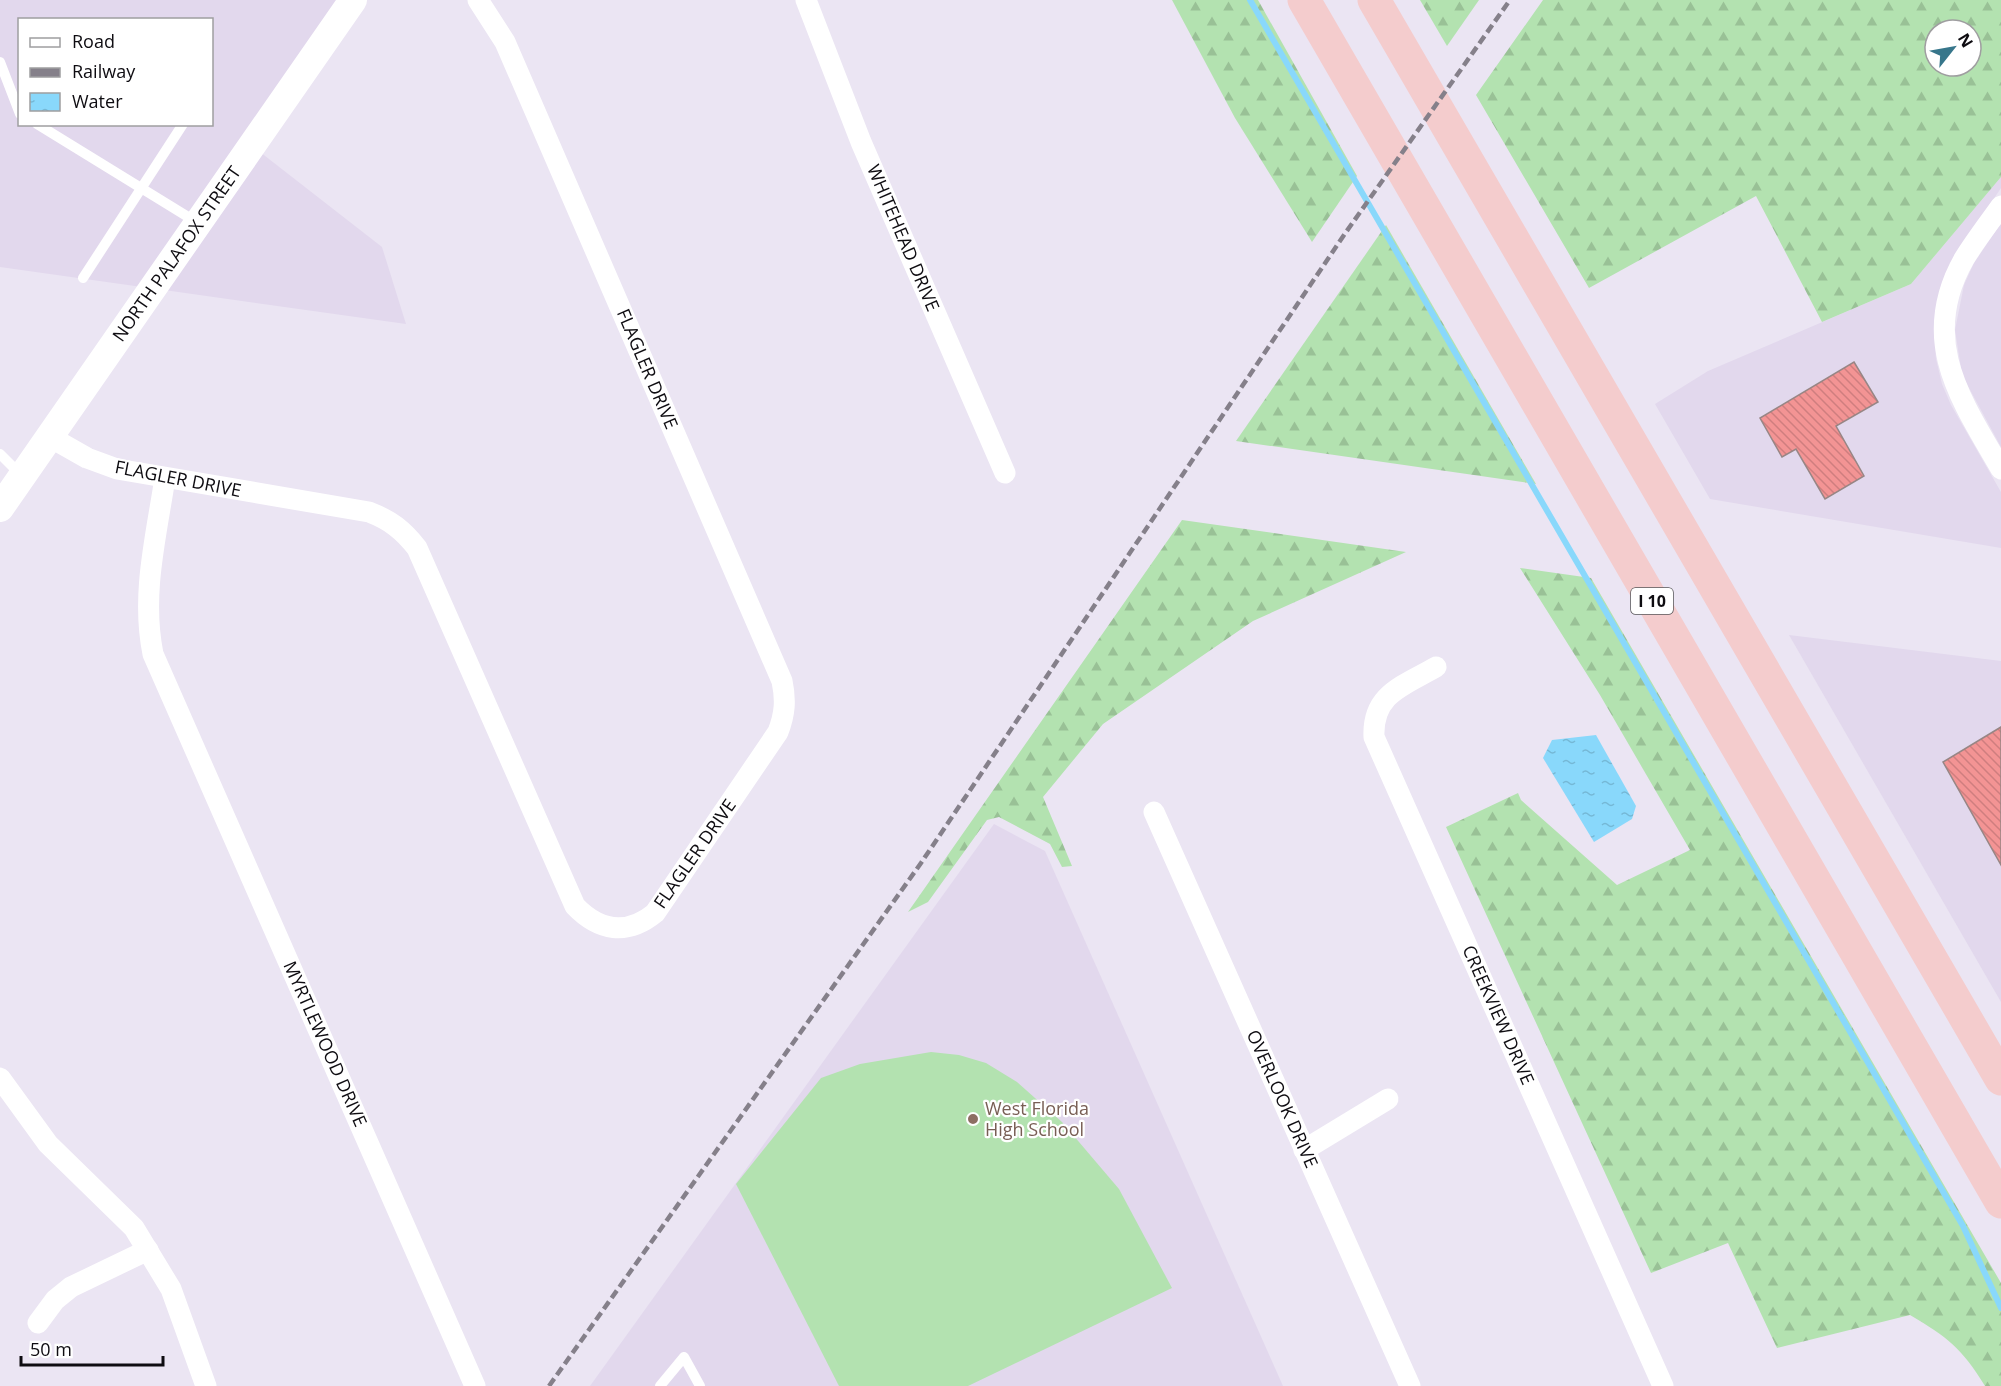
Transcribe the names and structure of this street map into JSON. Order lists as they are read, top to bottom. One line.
{"streets":{"highway":["I 10"],"main road":["NORTH PALAFOX STREET"],"street":["WHITEHEAD DRIVE","FLAGLER DRIVE","CREEKVIEW DRIVE","MYRTLEWOOD DRIVE","OVERLOOK DRIVE"]},"crossings":[["NORTH PALAFOX STREET","FLAGLER DRIVE"],["FLAGLER DRIVE","MYRTLEWOOD DRIVE"]],"places":["West Florida High School"],"legend":["Road","Railway","Water"],"scale_bar":"50 m","north":"top right"}
